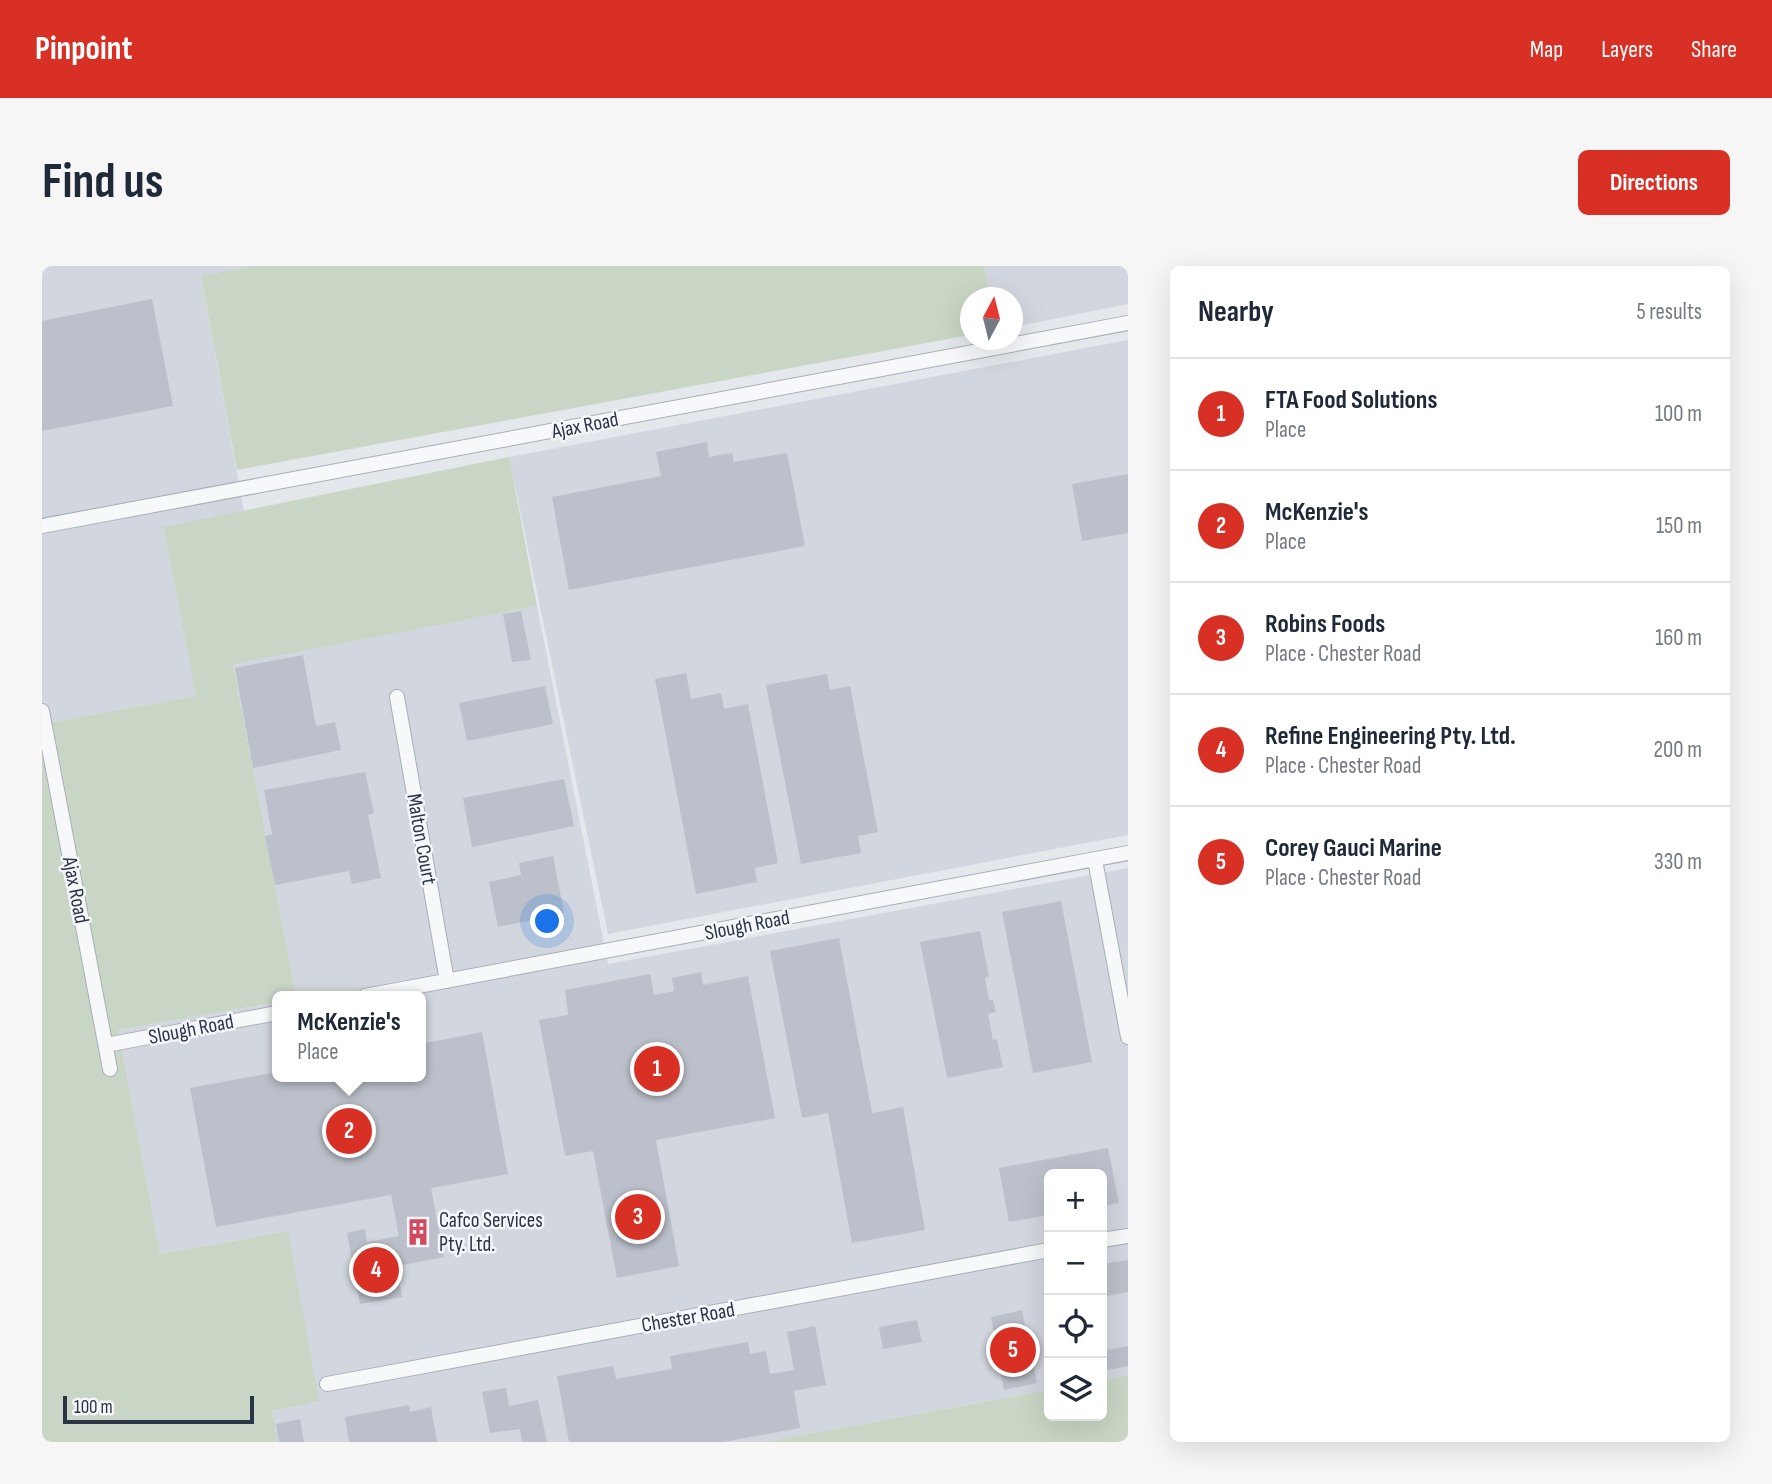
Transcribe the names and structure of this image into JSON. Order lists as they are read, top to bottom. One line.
{"streets":{"street":["Ajax Road","Malton Court","Slough Road","Chester Road"]},"crossings":[["Ajax Road","Slough Road"],["Malton Court","Slough Road"]],"places":{"building":["Cafco Services Pty. Ltd."]},"scale_bar":"100 m","north":"top","page":{"header":"Pinpoint","nav":["Map","Layers","Share"],"buttons":"Directions","title":"Find us","heading":["Nearby","5 results"],"list":[{"mark":"1","name":"FTA Food Solutions","note":"Place","value":"100 m"},{"mark":"2","name":"McKenzie's","note":"Place","value":"150 m"},{"mark":"3","name":"Robins Foods","note":"Place · Chester Road","value":"160 m"},{"mark":"4","name":"Refine Engineering Pty. Ltd.","note":"Place · Chester Road","value":"200 m"},{"mark":"5","name":"Corey Gauci Marine","note":"Place · Chester Road","value":"330 m"}],"popup":["McKenzie's","Place"],"pins":["1","2","3","4","5"],"map_buttons":["+","−"],"scale":"100 m"}}
